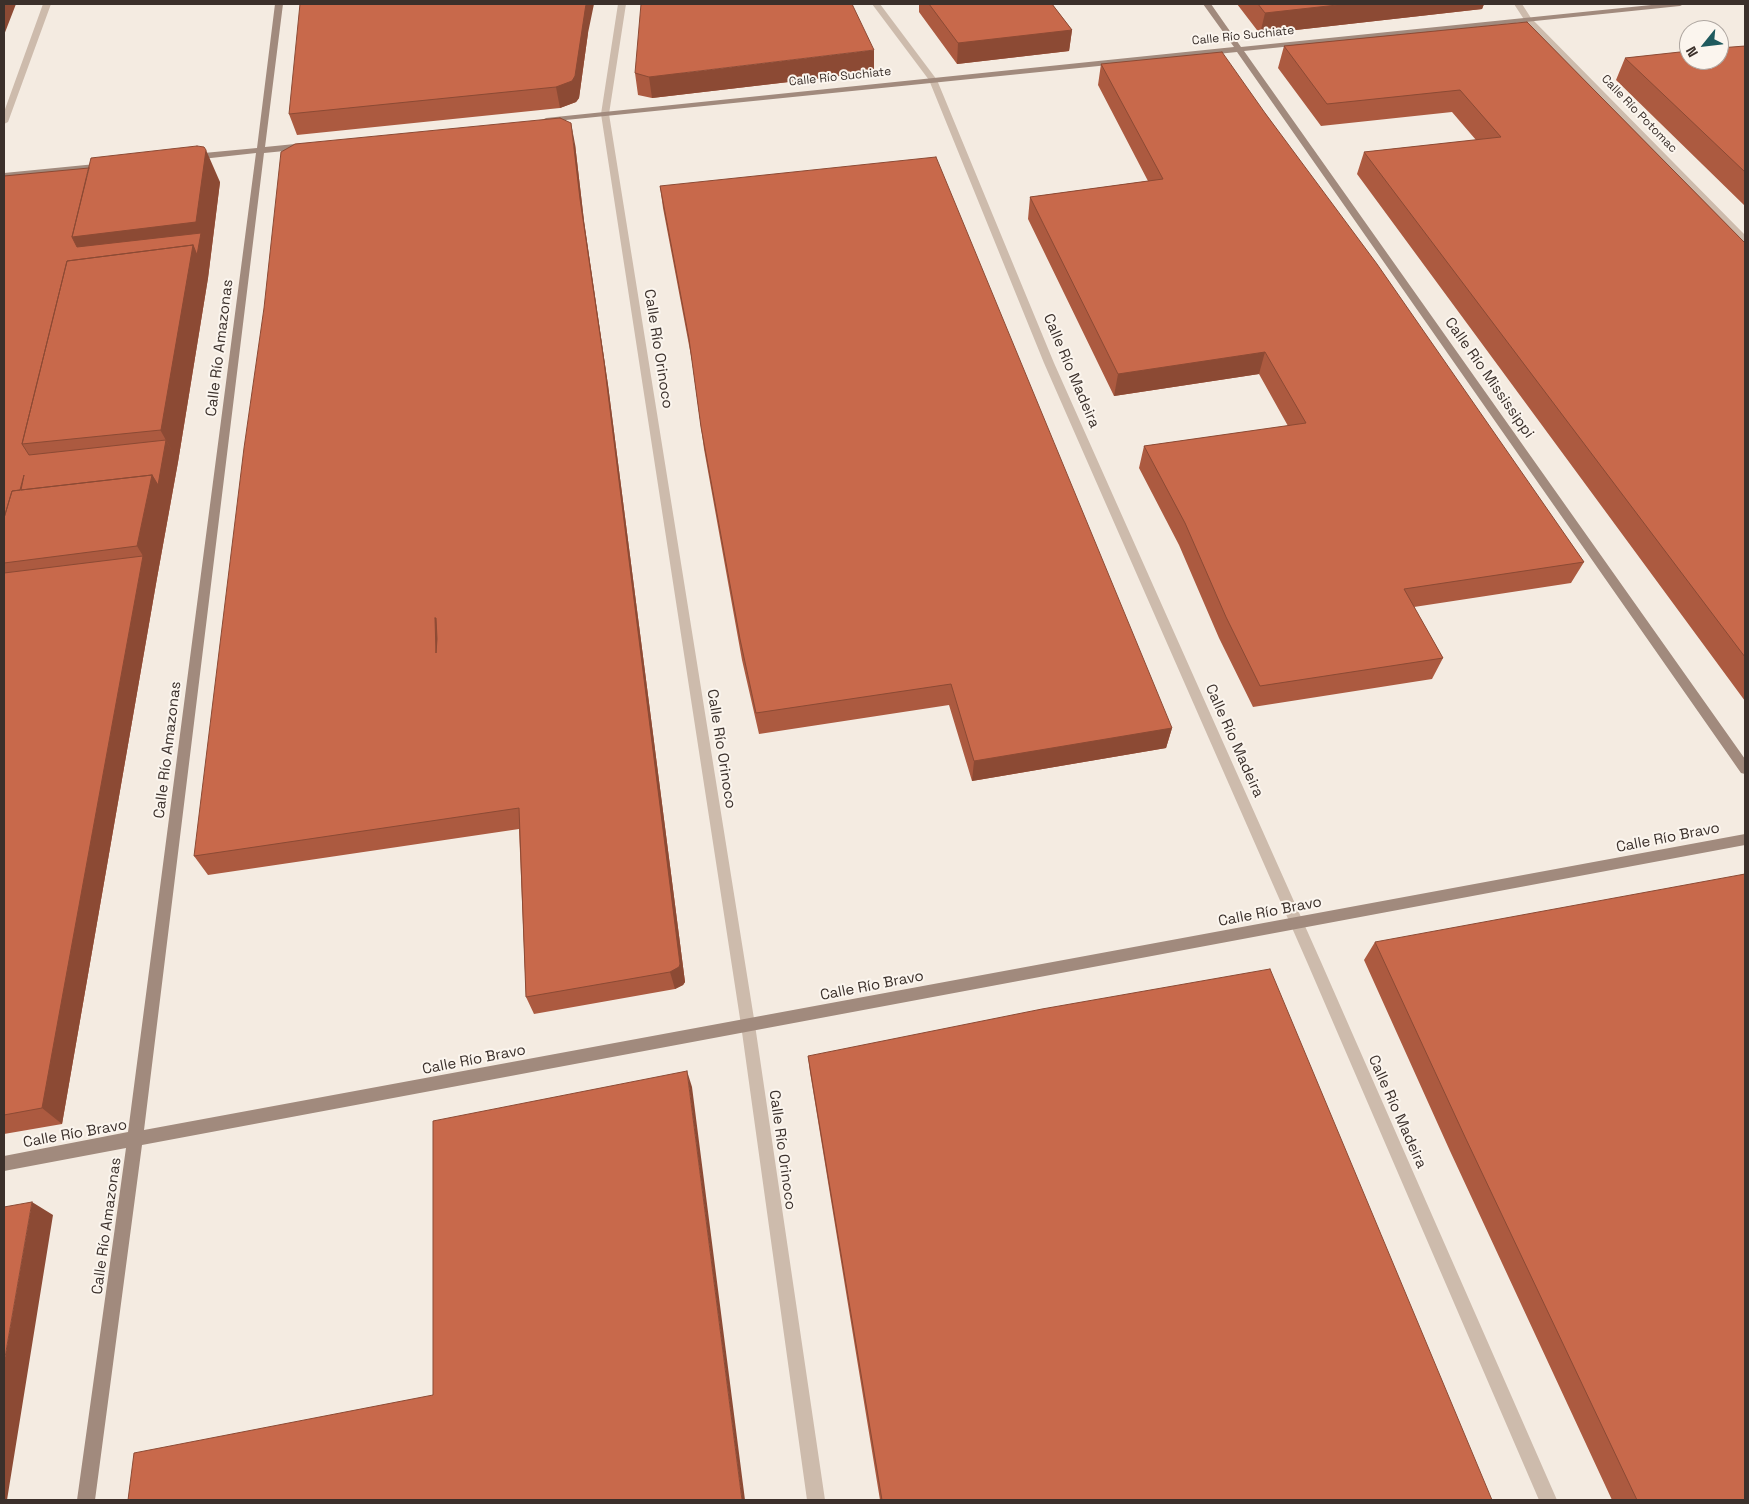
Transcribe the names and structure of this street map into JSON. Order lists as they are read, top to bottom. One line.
{"streets":{"street":["Calle Río Suchiate","Calle Río Potomac","Calle Río Amazonas","Calle Río Orinoco","Calle Río Madeira","Calle Río Mississippi","Calle Río Bravo"]},"crossings":[["Calle Río Suchiate","Calle Río Potomac"],["Calle Río Suchiate","Calle Río Orinoco"],["Calle Río Suchiate","Calle Río Madeira"],["Calle Río Suchiate","Calle Río Mississippi"],["Calle Río Amazonas","Calle Río Bravo"],["Calle Río Orinoco","Calle Río Bravo"],["Calle Río Madeira","Calle Río Bravo"]],"north":"bottom left"}
